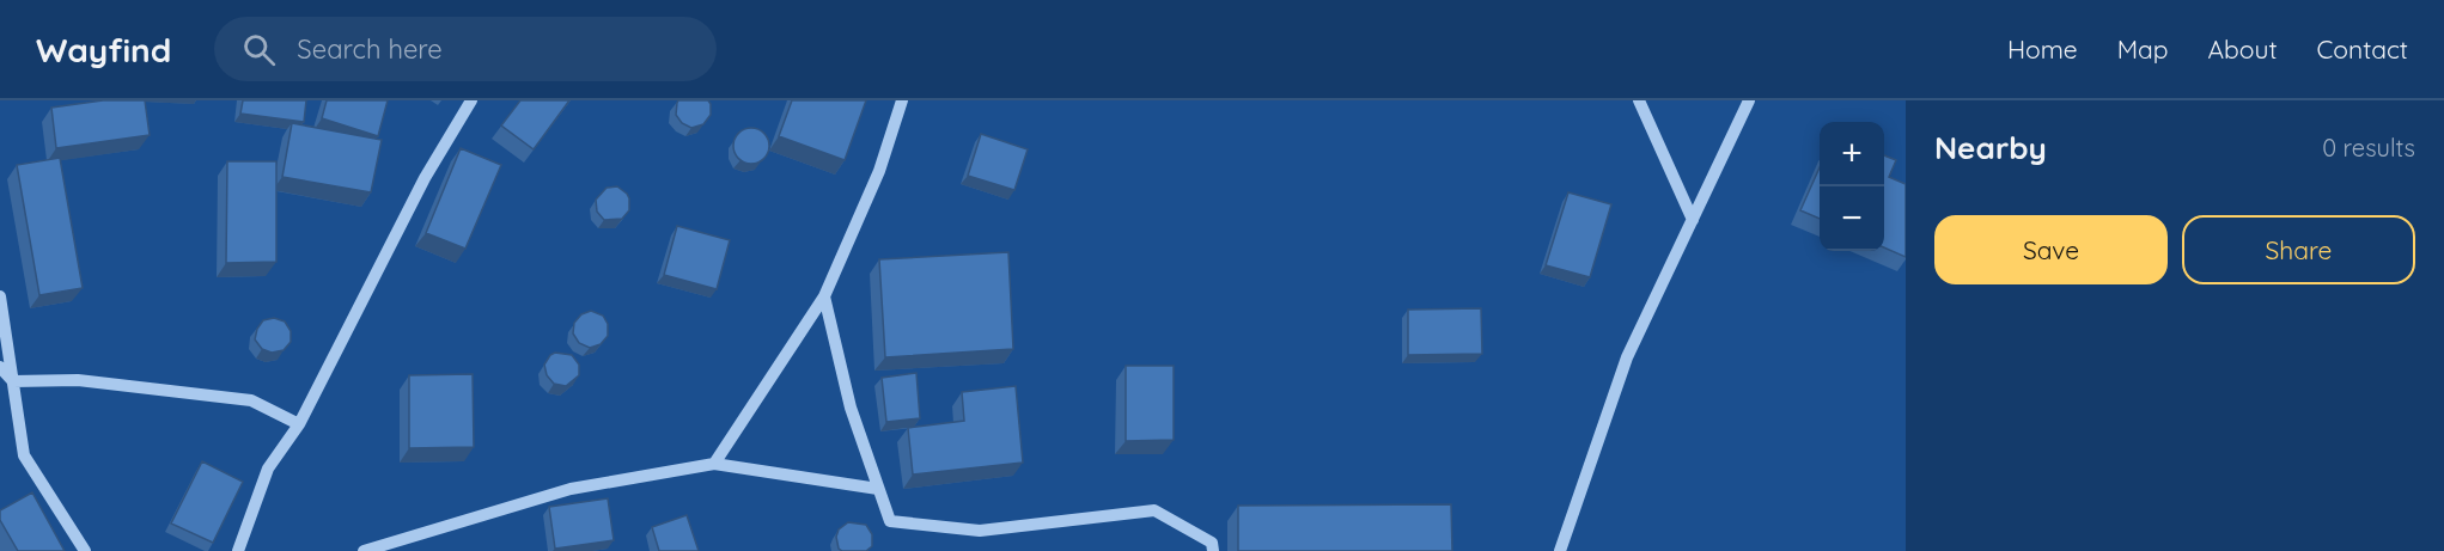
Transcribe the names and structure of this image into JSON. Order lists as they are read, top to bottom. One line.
{"page":{"header":"Wayfind","search":"Search here","nav":["Home","Map","About","Contact"],"heading":["Nearby","0 results"],"map_buttons":["+","−"],"buttons":["Save","Share"]}}
